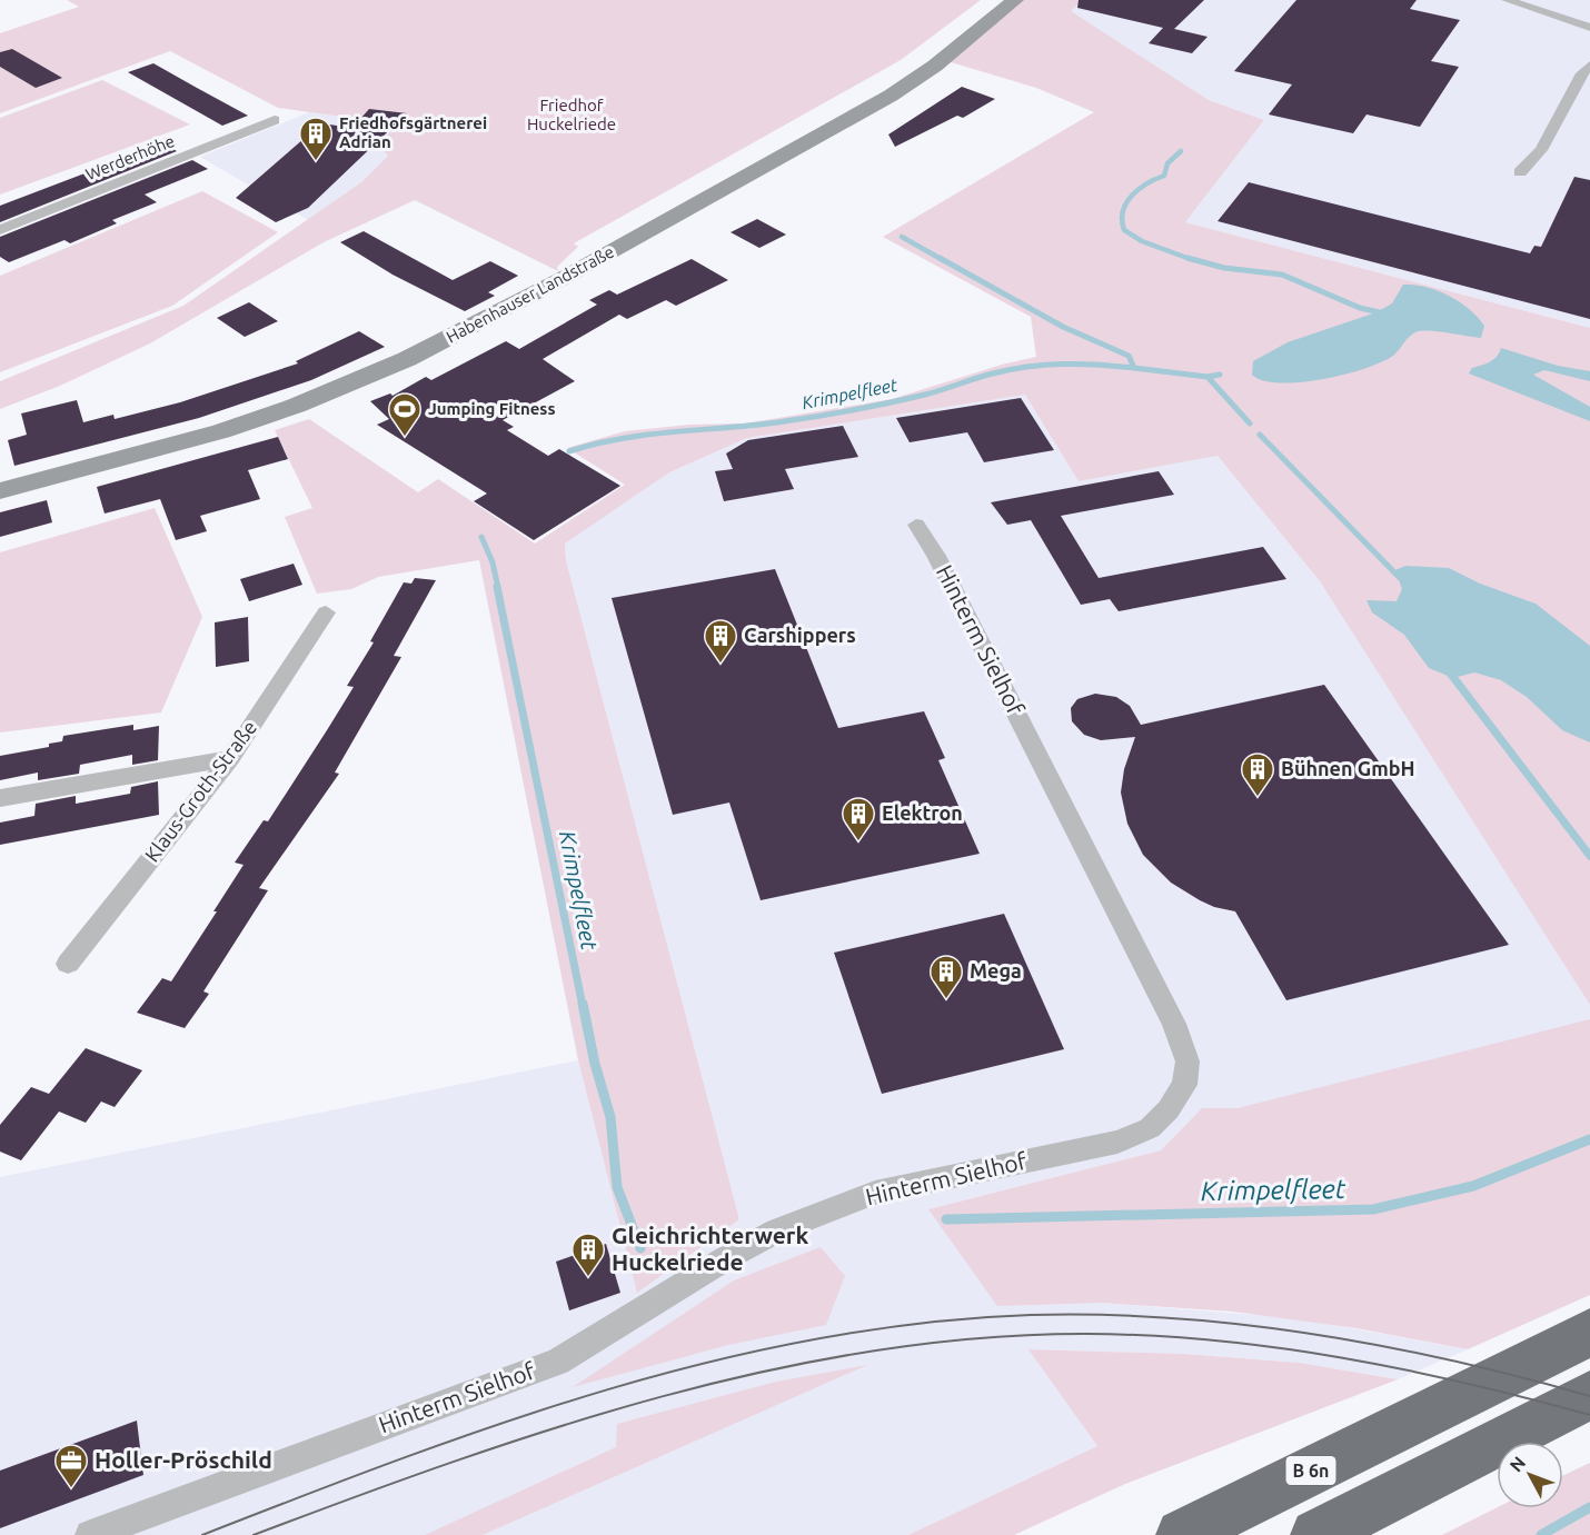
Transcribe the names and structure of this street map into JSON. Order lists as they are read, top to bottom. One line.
{"streets":{"highway":["B 6n"],"street":["Werderhöhe","Habenhauser Landstraße","Hinterm Sielhof","Klaus-Groth-Straße"]},"water":["Krimpelfleet"],"parks":["Friedhof Huckelriede"],"places":{"building":["Friedhofsgärtnerei Adrian","Carshippers","Bühnen GmbH","Elektron","Mega","Gleichrichterwerk Huckelriede"],"sports":["Jumping Fitness"],"office":["Holler-Pröschild"]},"north":"top left"}
